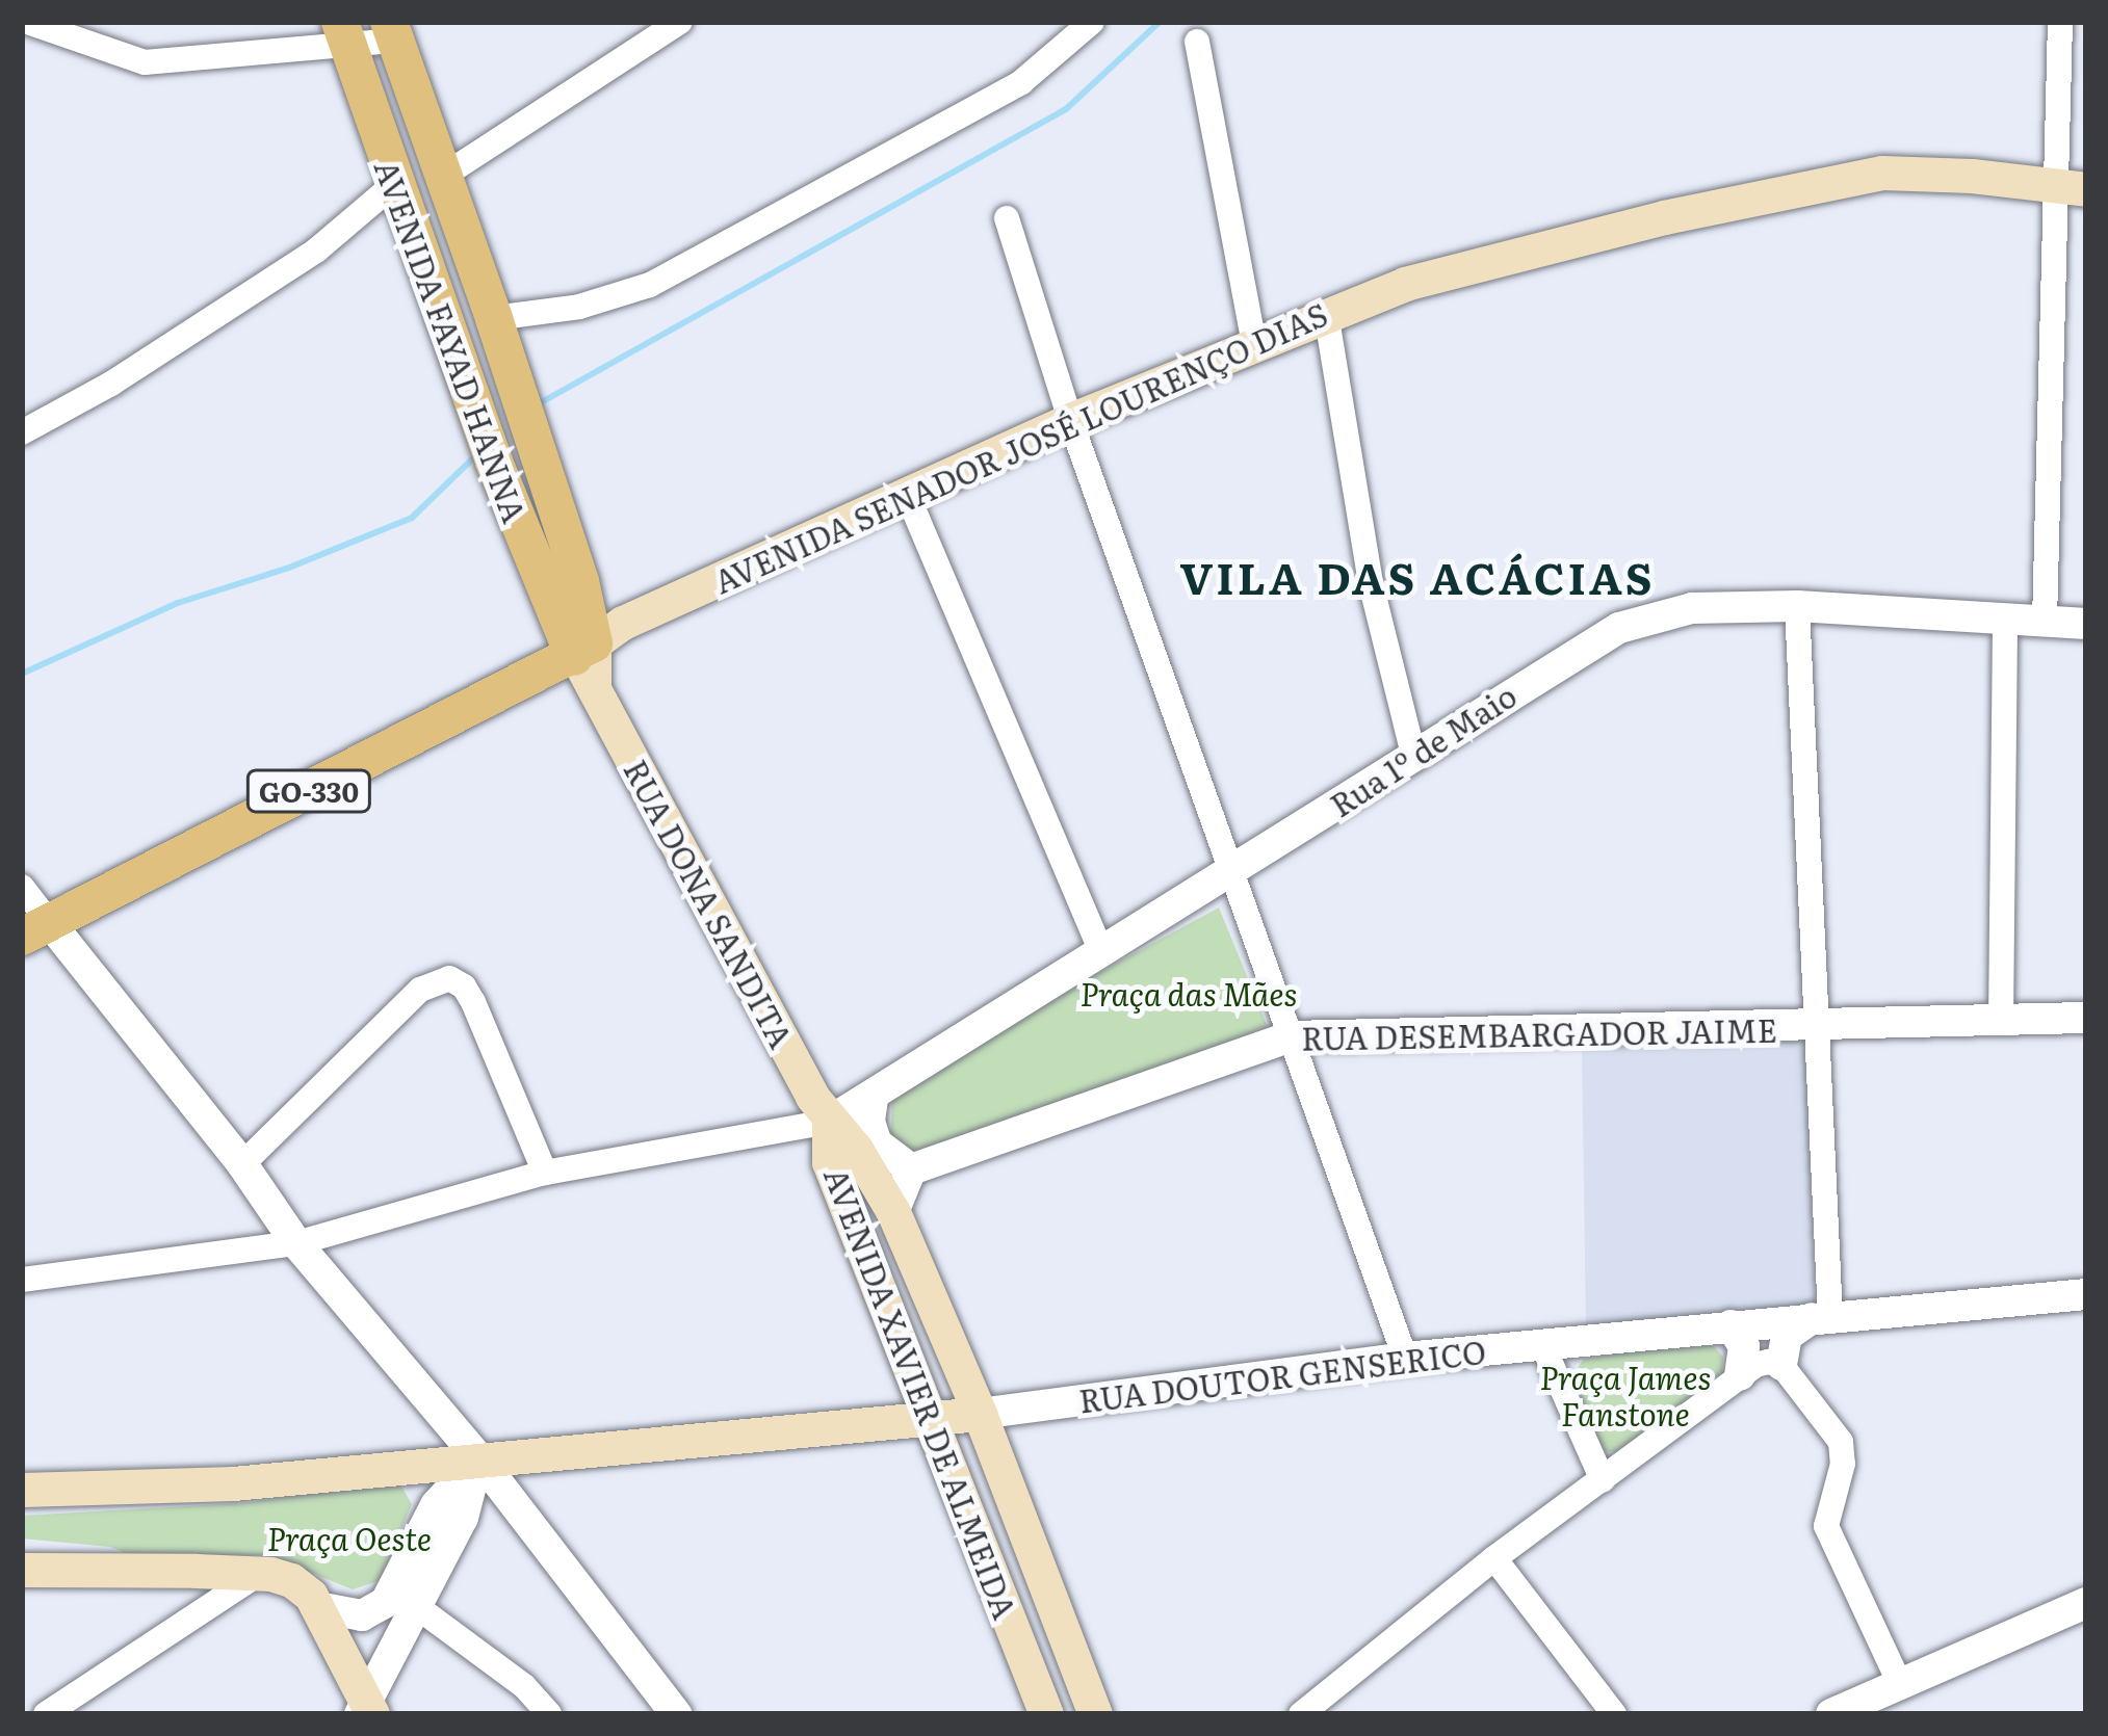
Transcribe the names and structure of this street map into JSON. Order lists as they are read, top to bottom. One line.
{"streets":{"main road":["AVENIDA FAYAD HANNA","AVENIDA SENADOR JOSÉ LOURENÇO DIAS","GO-330","RUA DONA SANDITA","RUA DOUTOR GENSERICO","AVENIDA XAVIER DE ALMEIDA"],"street":["Rua 1º de Maio","RUA DESEMBARGADOR JAIME"]},"crossings":[["AVENIDA FAYAD HANNA","AVENIDA SENADOR JOSÉ LOURENÇO DIAS"],["AVENIDA FAYAD HANNA","RUA DONA SANDITA"],["AVENIDA SENADOR JOSÉ LOURENÇO DIAS","RUA DONA SANDITA"],["Rua 1º de Maio","RUA DONA SANDITA"],["Rua 1º de Maio","AVENIDA XAVIER DE ALMEIDA"],["RUA DONA SANDITA","AVENIDA XAVIER DE ALMEIDA"],["RUA DOUTOR GENSERICO","AVENIDA XAVIER DE ALMEIDA"]],"districts":["VILA DAS ACÁCIAS"],"parks":["Praça das Mães","Praça James Fanstone","Praça Oeste"]}
